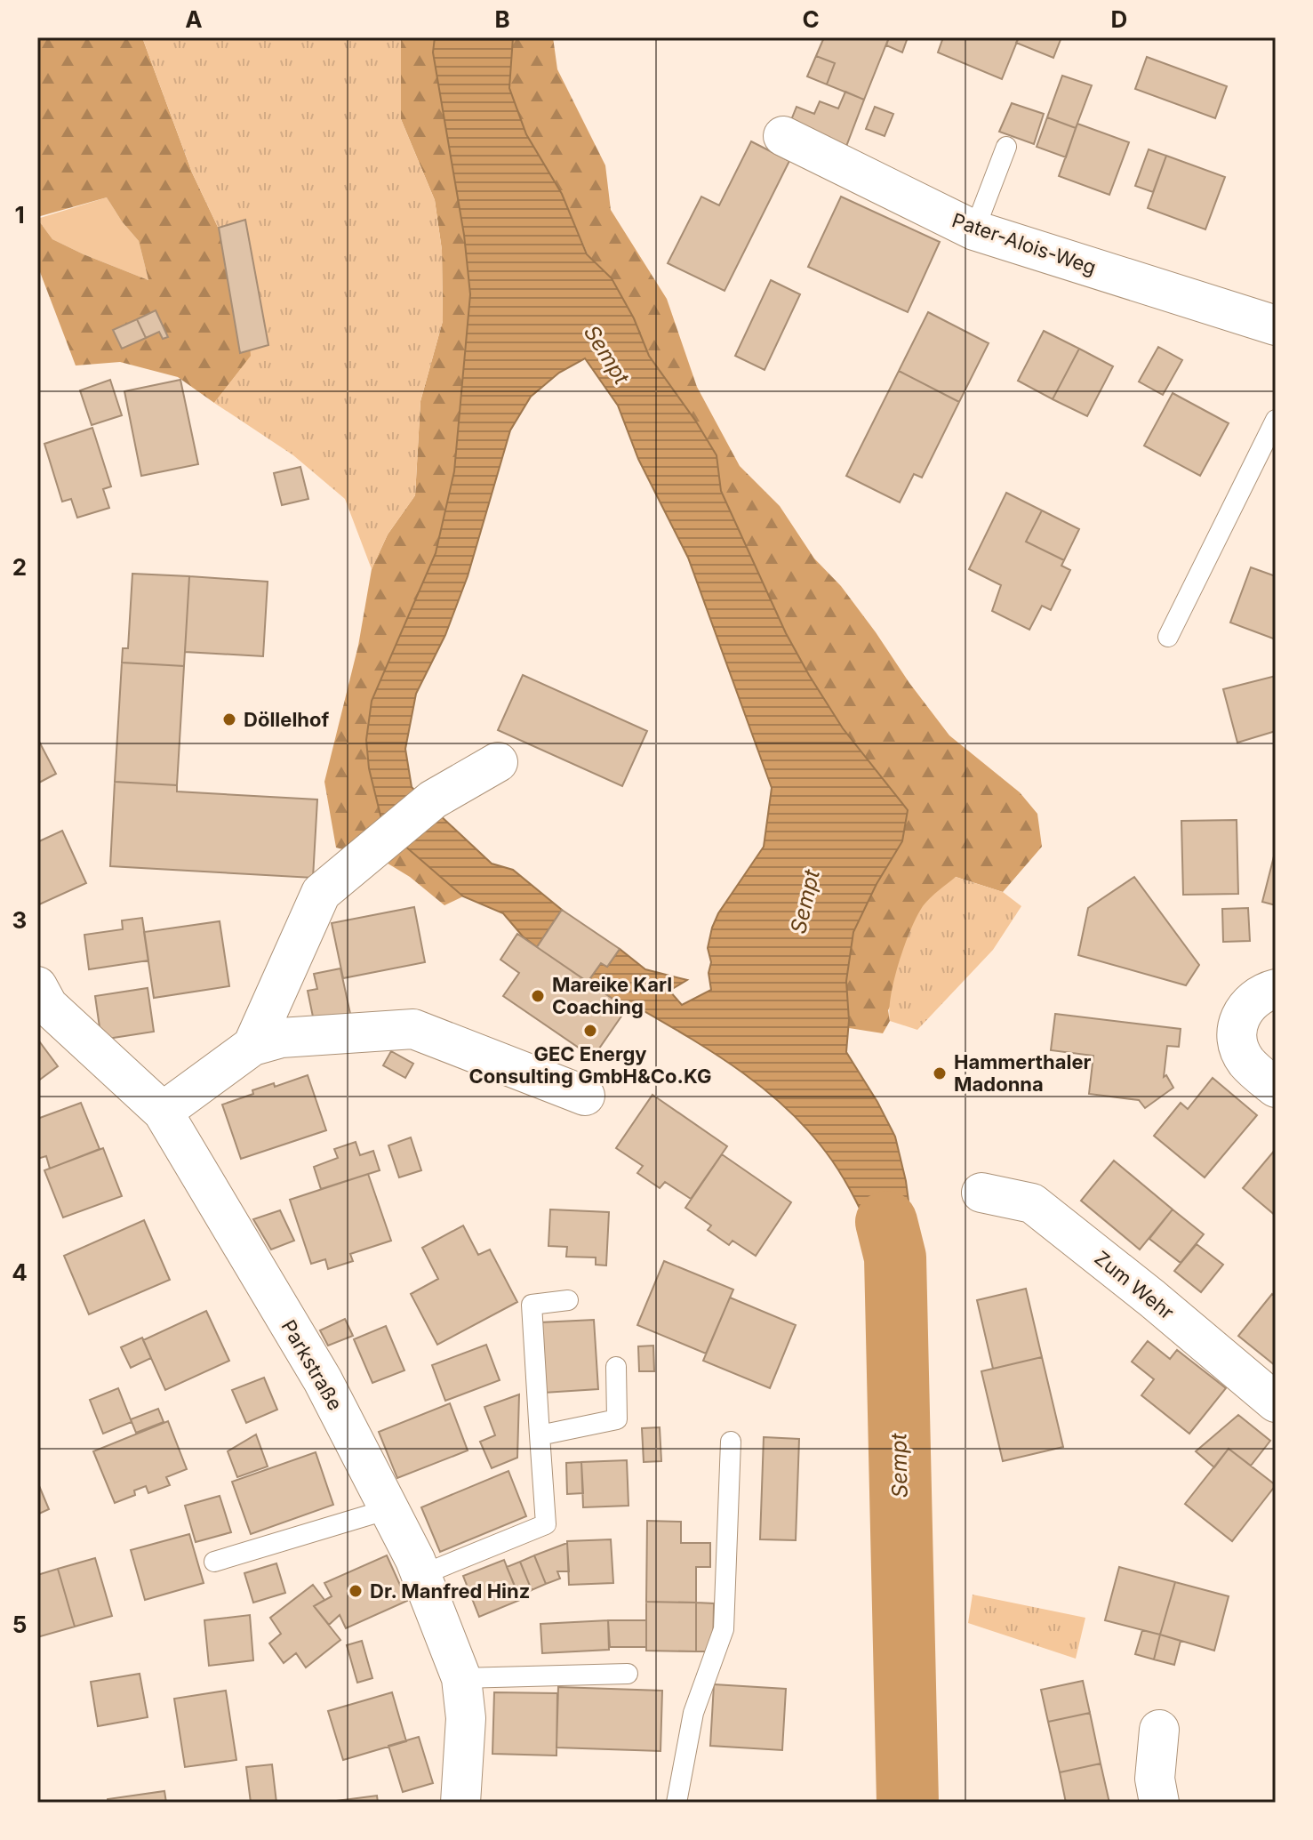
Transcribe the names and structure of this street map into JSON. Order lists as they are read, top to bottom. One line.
{"streets":{"street":["Pater-Alois-Weg","Zum Wehr","Parkstraße"]},"water":["Sempt"],"places":["Döllelhof","Mareike Karl Coaching","GEC Energy Consulting GmbH&Co.KG","Hammerthaler Madonna","Dr. Manfred Hinz"],"grid":{"columns":["A","B","C","D"],"rows":["1","2","3","4","5"]}}
